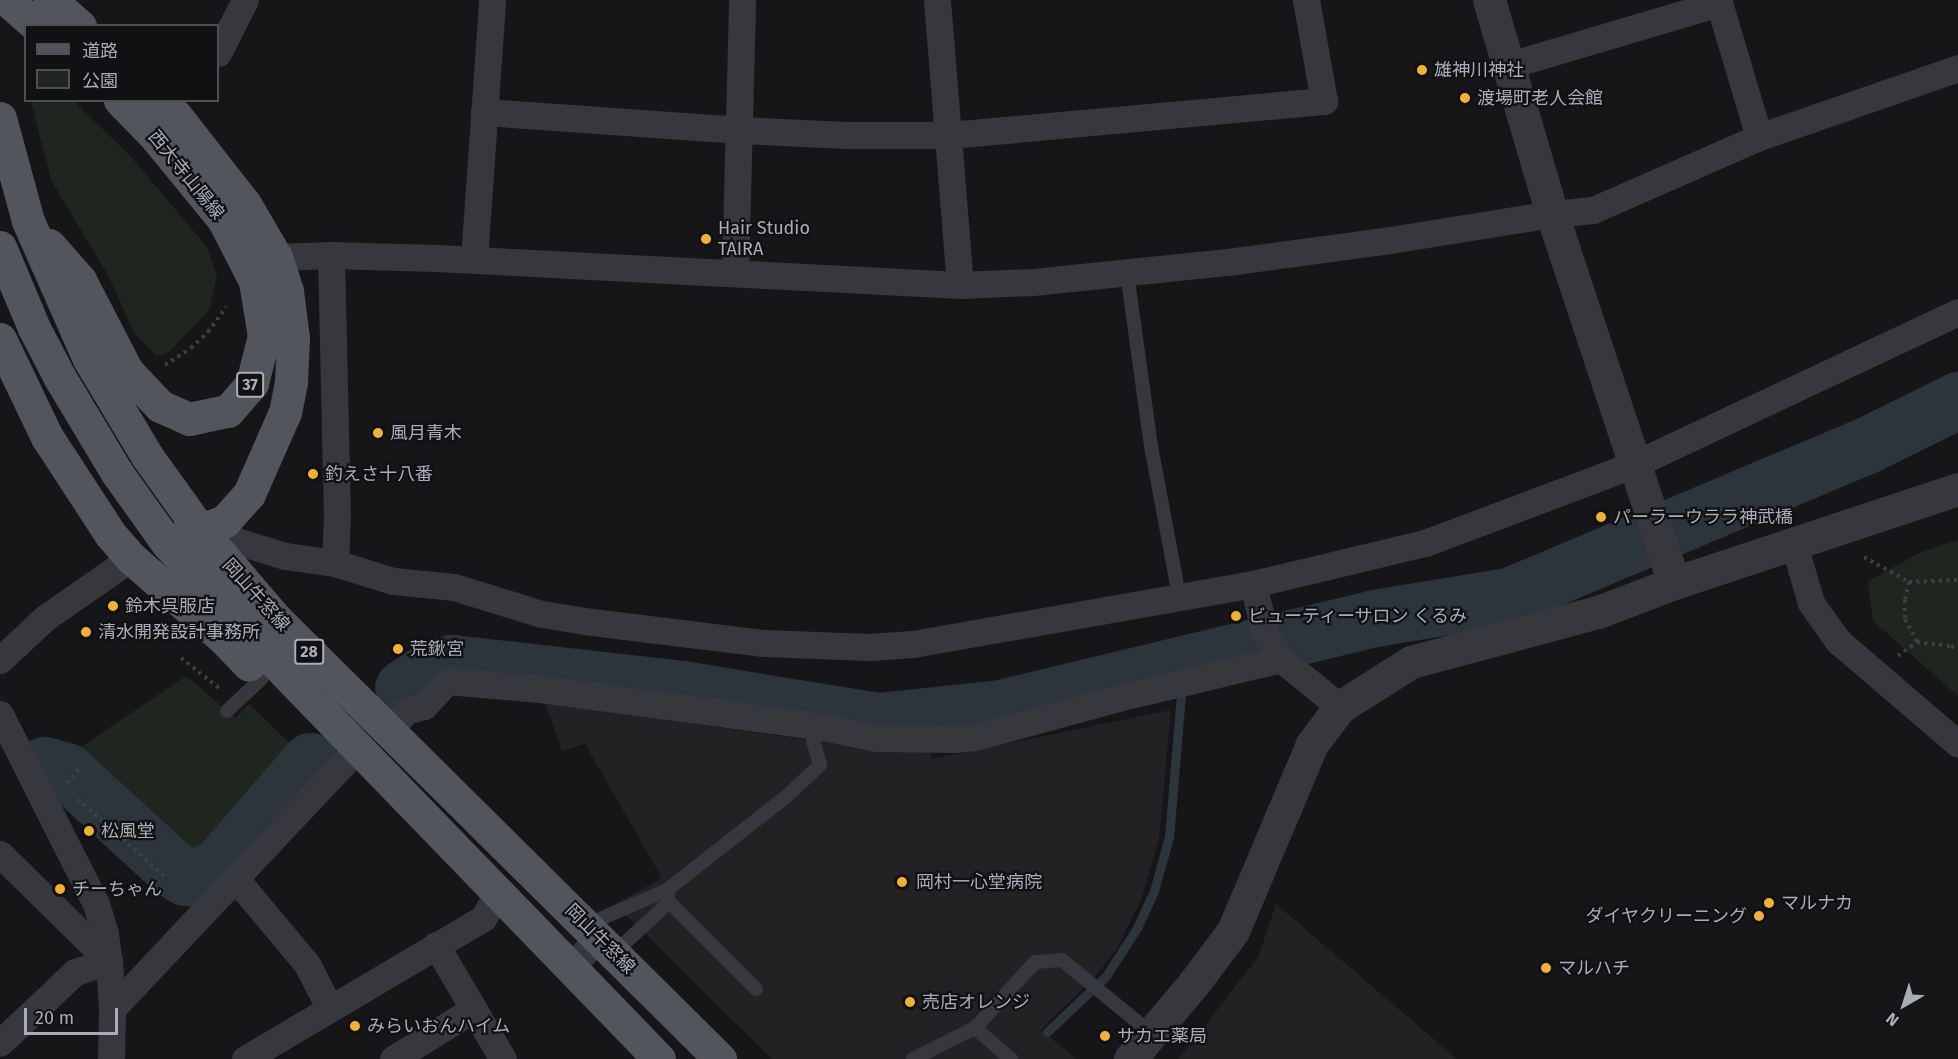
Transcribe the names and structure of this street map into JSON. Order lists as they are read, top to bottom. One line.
{"streets":{"main road":["西大寺山陽線","37","岡山牛窓線","28"]},"crossings":[["西大寺山陽線","岡山牛窓線"]],"places":["雄神川神社","渡場町老人会館","Hair Studio TAIRA","風月青木","釣えさ十八番","パーラーウララ神武橋","鈴木呉服店","ビューティーサロン くるみ","清水開発設計事務所","荒鍬宮","松風堂","岡村一心堂病院","チーちゃん","マルナカ","ダイヤクリーニング","マルハチ","売店オレンジ","みらいおんハイム","サカエ薬局"],"legend":["道路","公園"],"scale_bar":"20 m","north":"bottom left"}
